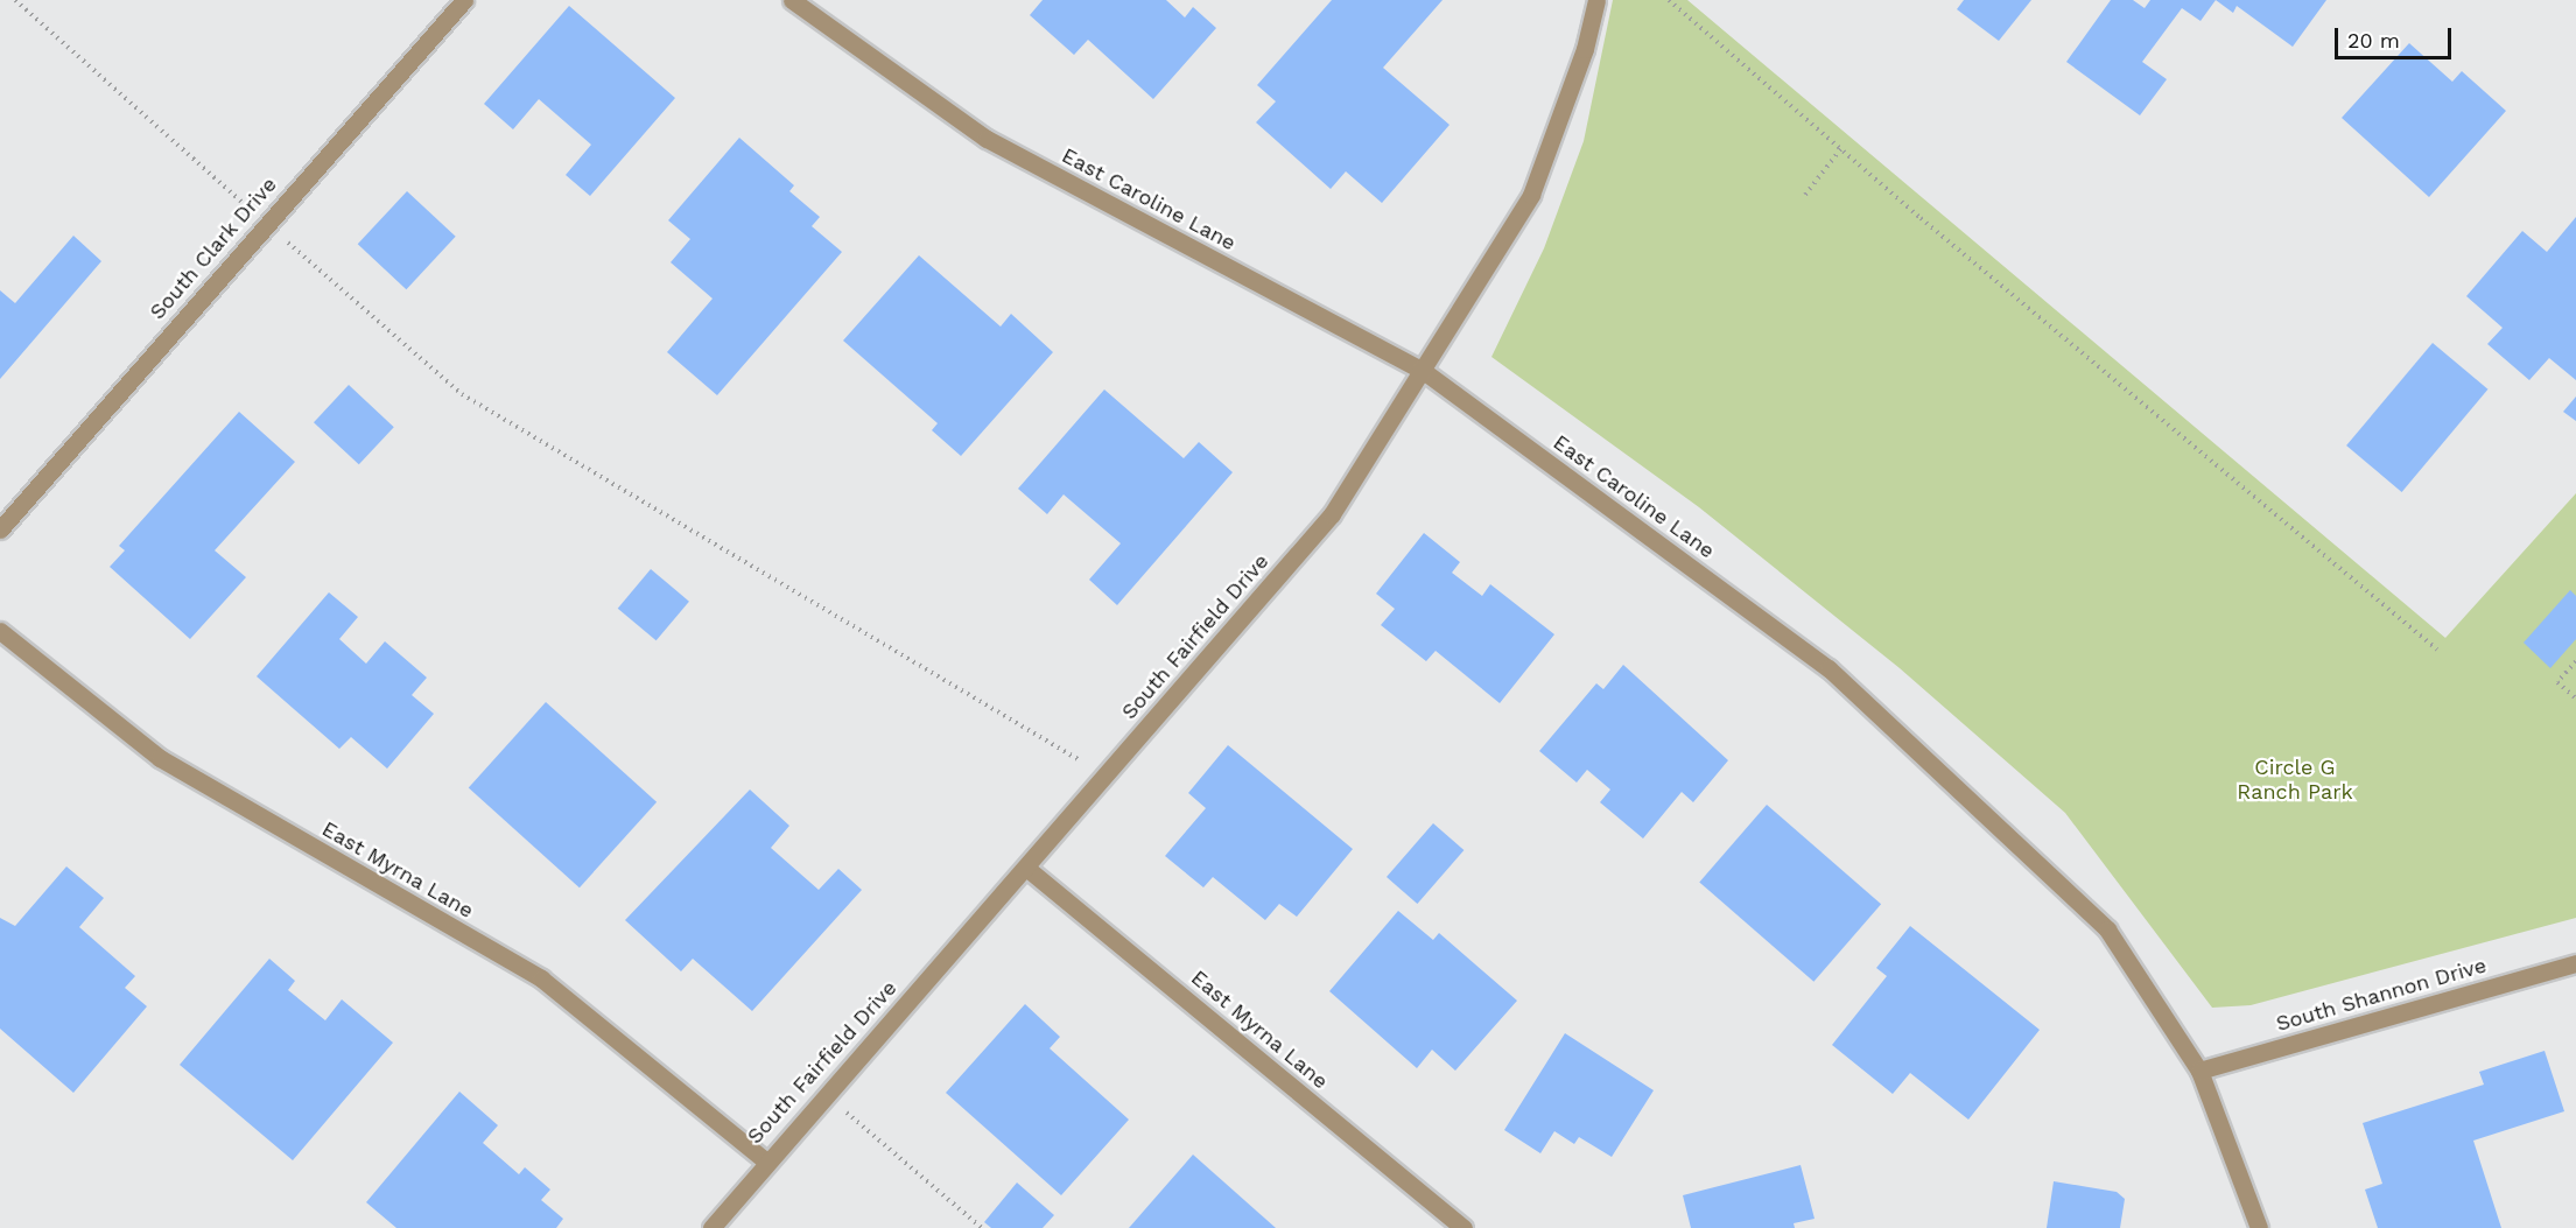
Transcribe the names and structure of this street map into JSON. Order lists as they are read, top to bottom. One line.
{"streets":{"street":["East Caroline Lane","South Clark Drive","South Fairfield Drive","East Myrna Lane","South Shannon Drive"]},"crossings":[["East Caroline Lane","South Fairfield Drive"],["East Caroline Lane","South Shannon Drive"],["South Fairfield Drive","East Myrna Lane"]],"parks":["Circle G Ranch Park"],"scale_bar":"20 m"}
